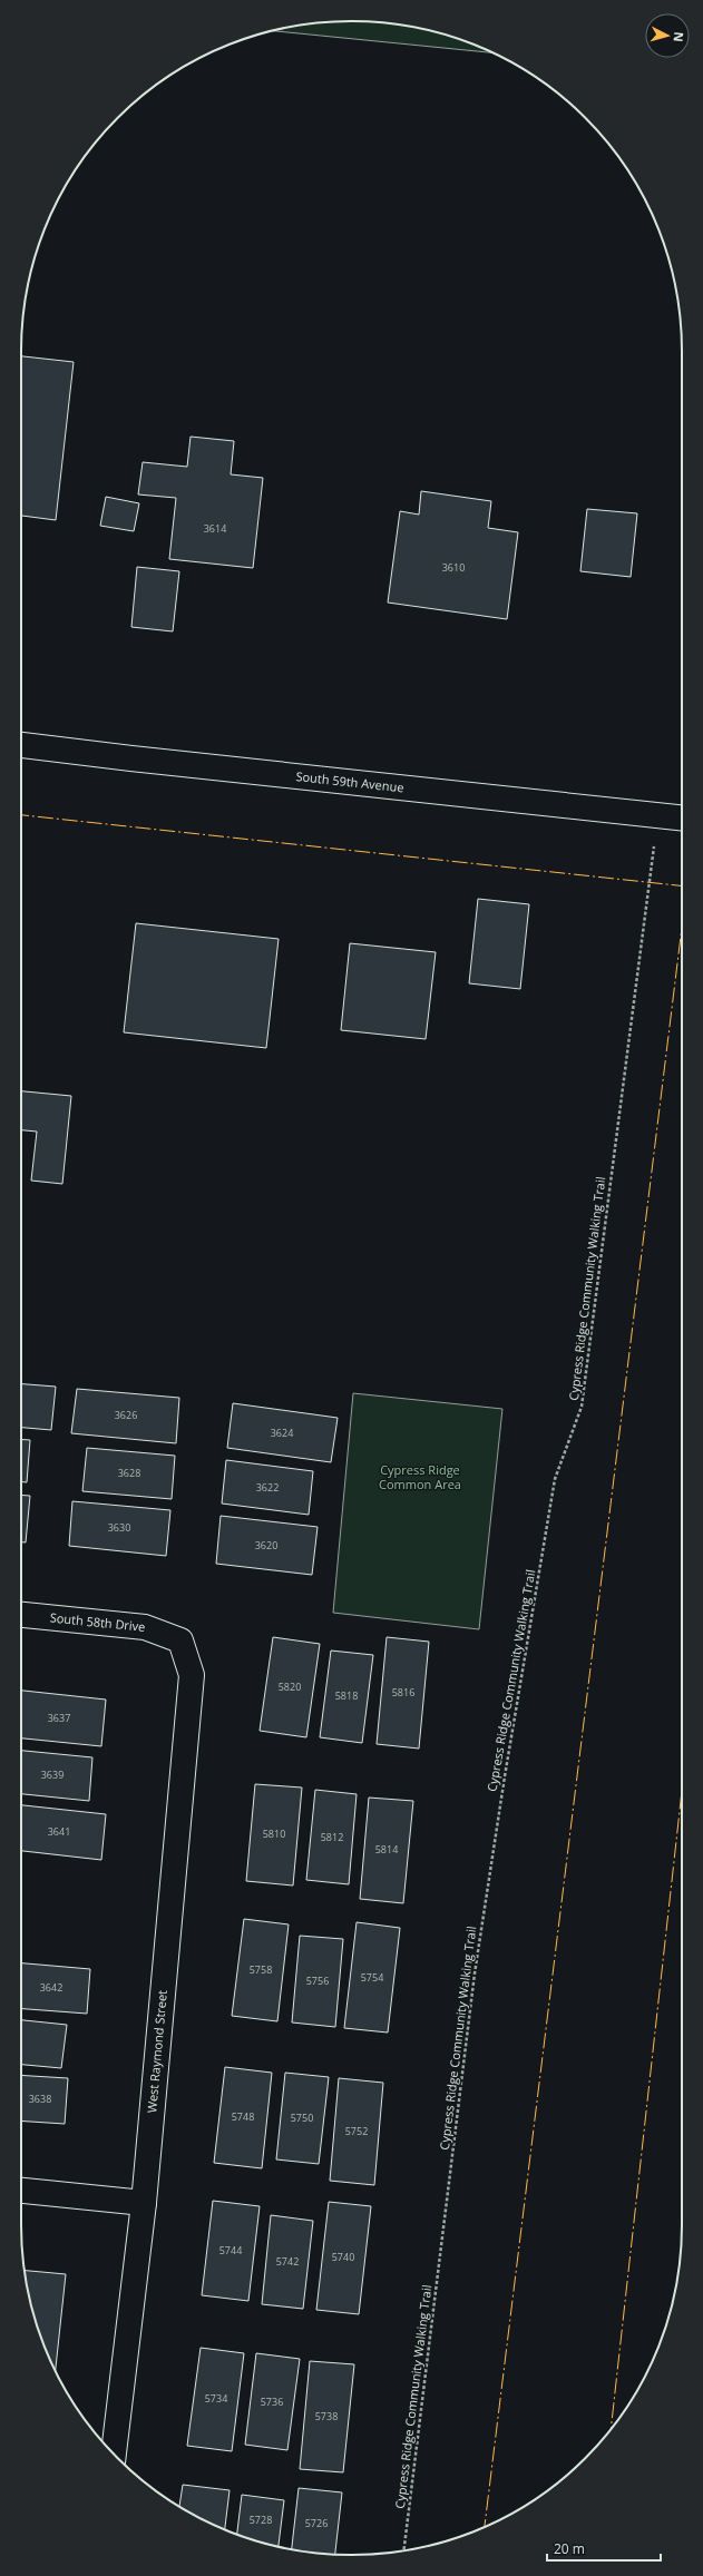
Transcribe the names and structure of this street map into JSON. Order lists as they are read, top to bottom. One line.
{"streets":{"street":["South 59th Avenue","South 58th Drive","West Raymond Street"],"path":["Cypress Ridge Community Walking Trail"]},"crossings":[["South 59th Avenue","Cypress Ridge Community Walking Trail"],["South 58th Drive","West Raymond Street"]],"parks":["Cypress Ridge Common Area"],"house_numbers":["3614","3610","3626","3624","3628","3622","3630","3620","5820","5816","5818","3637","3639","3641","5810","5812","5814","5758","5754","5756","3642","3638","5748","5750","5752","5744","5740","5742","5734","5736","5738","5728","5726"],"scale_bar":"20 m","north":"right"}
